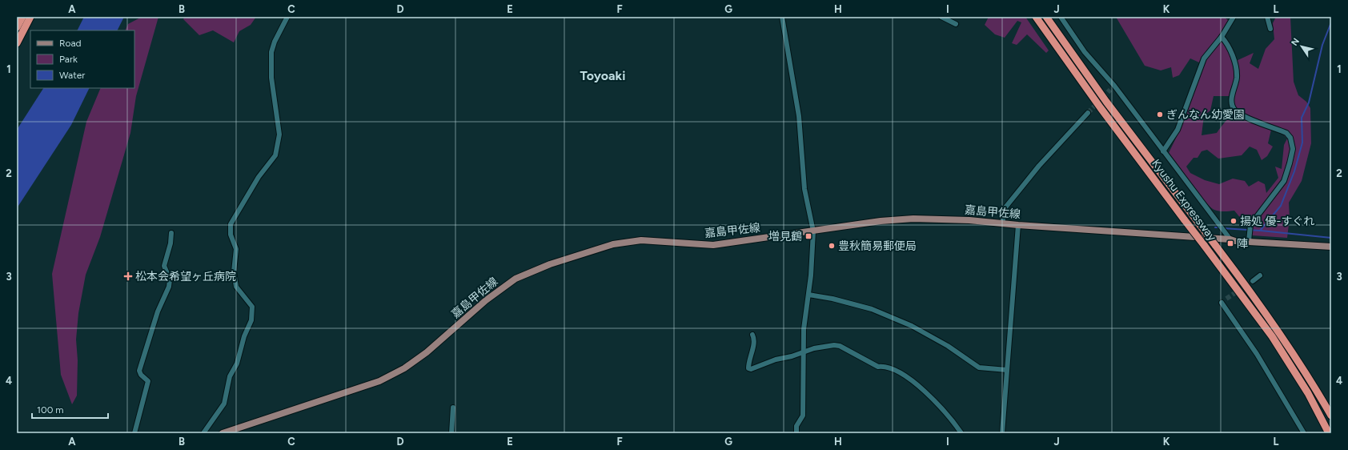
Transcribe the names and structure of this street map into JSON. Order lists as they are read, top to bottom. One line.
{"streets":{"highway":["Kyushu Expressway"],"main road":["嘉島甲佐線"]},"districts":["Toyoaki"],"places":{"other":["ぎんなん幼愛園","揚処 優-すぐれ","豊秋簡易郵便局"],"transit":["増見鶴","陣"],"health":["松本会希望ヶ丘病院"]},"legend":["Road","Park","Water"],"scale_bar":"100 m","north":"top left","grid":{"columns":["A","B","C","D","E","F","G","H","I","J","K","L"],"rows":["1","2","3","4"]}}
